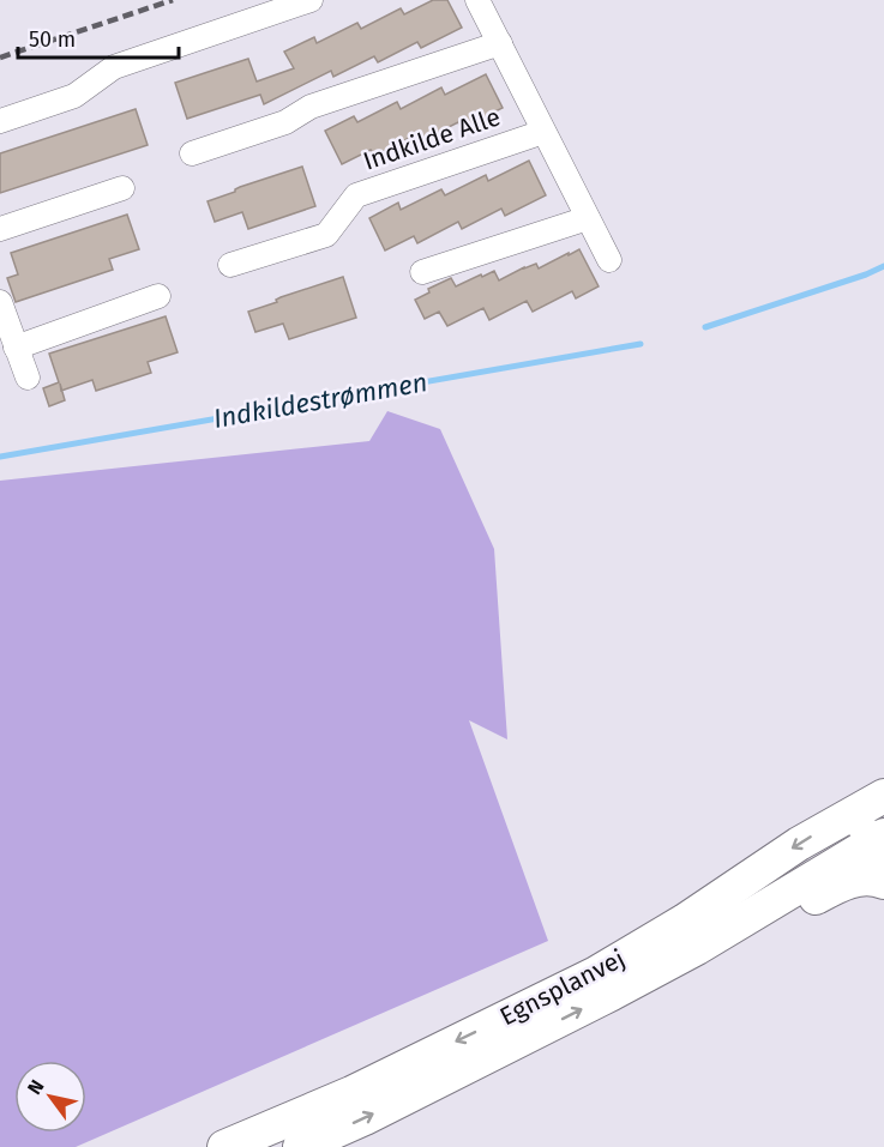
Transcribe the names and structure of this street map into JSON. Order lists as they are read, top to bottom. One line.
{"streets":{"main road":["Egnsplanvej"],"street":["Indkilde Alle"]},"water":["Indkildestrømmen"],"scale_bar":"50 m","north":"top left"}
